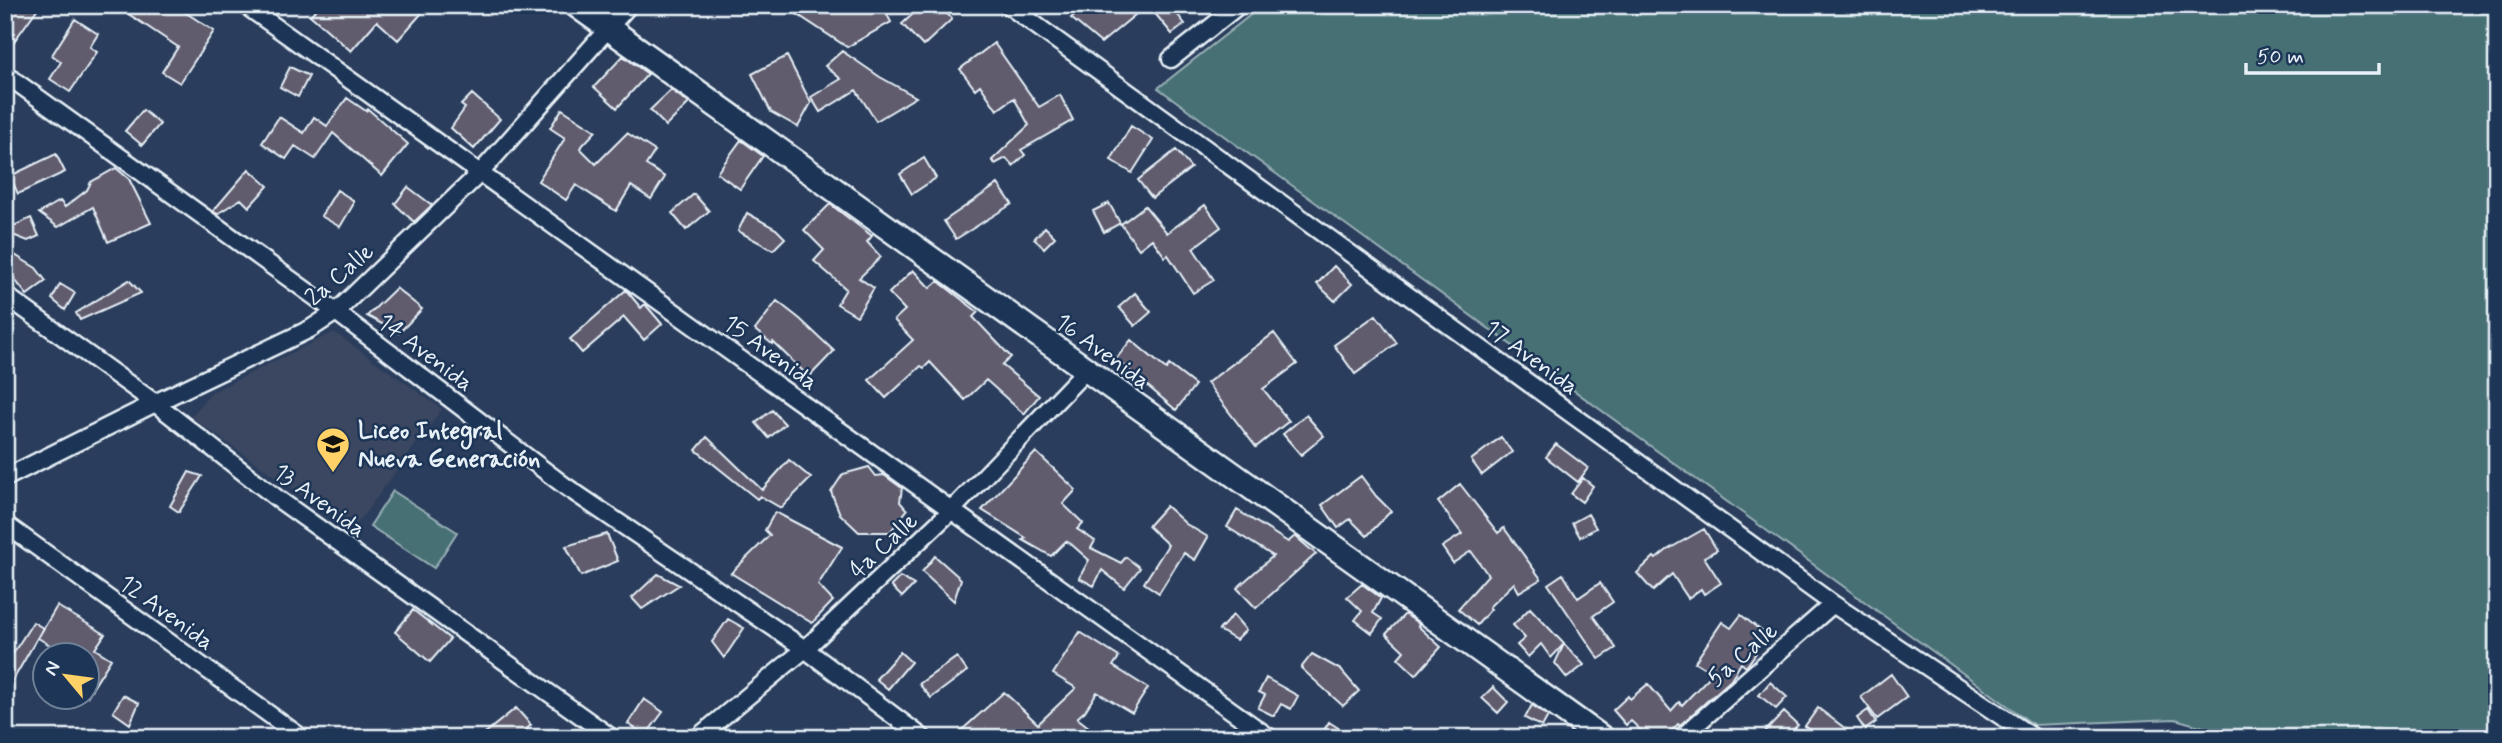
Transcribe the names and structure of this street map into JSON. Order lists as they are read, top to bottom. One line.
{"streets":{"main road":["16 Avenida"],"street":["2a Calle","14 Avenida","15 Avenida","17 Avenida","13 Avenida","4a Calle","12 Avenida","5a Calle"]},"crossings":[["2a Calle","16 Avenida"],["2a Calle","14 Avenida"],["2a Calle","15 Avenida"],["2a Calle","13 Avenida"],["16 Avenida","4a Calle"],["14 Avenida","4a Calle"],["15 Avenida","4a Calle"],["17 Avenida","5a Calle"]],"places":{"school or university":["Liceo Integral Nueva Generación"]},"scale_bar":"50 m","north":"top left"}
